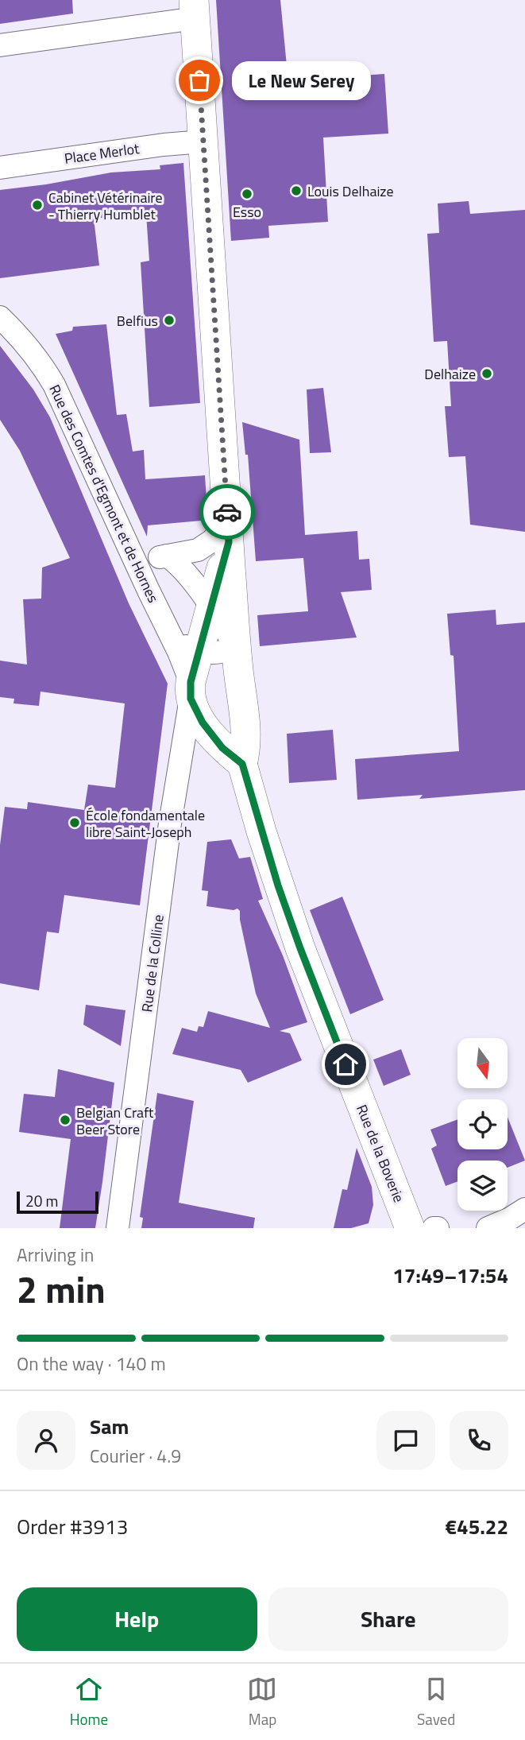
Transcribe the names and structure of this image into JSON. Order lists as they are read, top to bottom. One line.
{"streets":{"street":["Place Merlot","Rue des Comtes d'Egmont et de Hornes","Rue de la Colline","Rue de la Boverie"]},"crossings":[["Rue des Comtes d'Egmont et de Hornes","Rue de la Colline"],["Rue des Comtes d'Egmont et de Hornes","Rue de la Boverie"]],"places":["Le New Serey","Louis Delhaize","Esso","Cabinet Vétérinaire - Thierry Humblet","Belfius","Delhaize","École fondamentale libre Saint-Joseph","Belgian Craft Beer Store"],"scale_bar":"20 m","north":"bottom","page":{"bubble":"Le New Serey","scale":"20 m","heading":["2 min","Arriving in","17:49–17:54"],"panel":["Sam","Courier · 4.9","Order #3913","€45.22"],"bar":"On the way · 140 m","buttons":["Help","Share"],"tabs":["Home","Map","Saved"]}}
